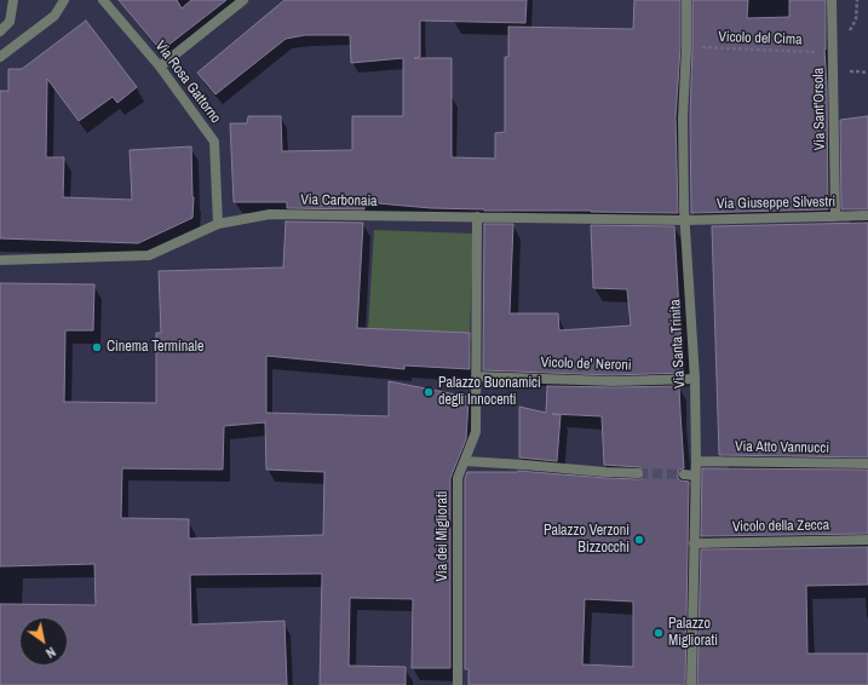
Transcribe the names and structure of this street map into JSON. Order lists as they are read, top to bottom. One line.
{"streets":{"street":["Via Rosa Gattorno","Via Sant'Orsola","Via Carbonaia","Via Giuseppe Silvestri","Via Santa Trinita","Vicolo de' Neroni","Via Atto Vannucci","Vicolo della Zecca","Via dei Migliorati"],"path":["Vicolo del Cima"]},"crossings":[["Vicolo del Cima","Via Sant'Orsola"],["Vicolo del Cima","Via Santa Trinita"],["Via Rosa Gattorno","Via Carbonaia"],["Via Sant'Orsola","Via Giuseppe Silvestri"],["Via Carbonaia","Via Giuseppe Silvestri"],["Via Carbonaia","Via Santa Trinita"],["Via Carbonaia","Via dei Migliorati"],["Via Giuseppe Silvestri","Via Santa Trinita"],["Via Santa Trinita","Vicolo de' Neroni"],["Via Santa Trinita","Via Atto Vannucci"],["Via Santa Trinita","Vicolo della Zecca"],["Vicolo de' Neroni","Via dei Migliorati"]],"places":["Cinema Terminale","Palazzo Buonamici degli Innocenti","Palazzo Verzoni Bizzocchi","Palazzo Migliorati"],"north":"bottom right"}
